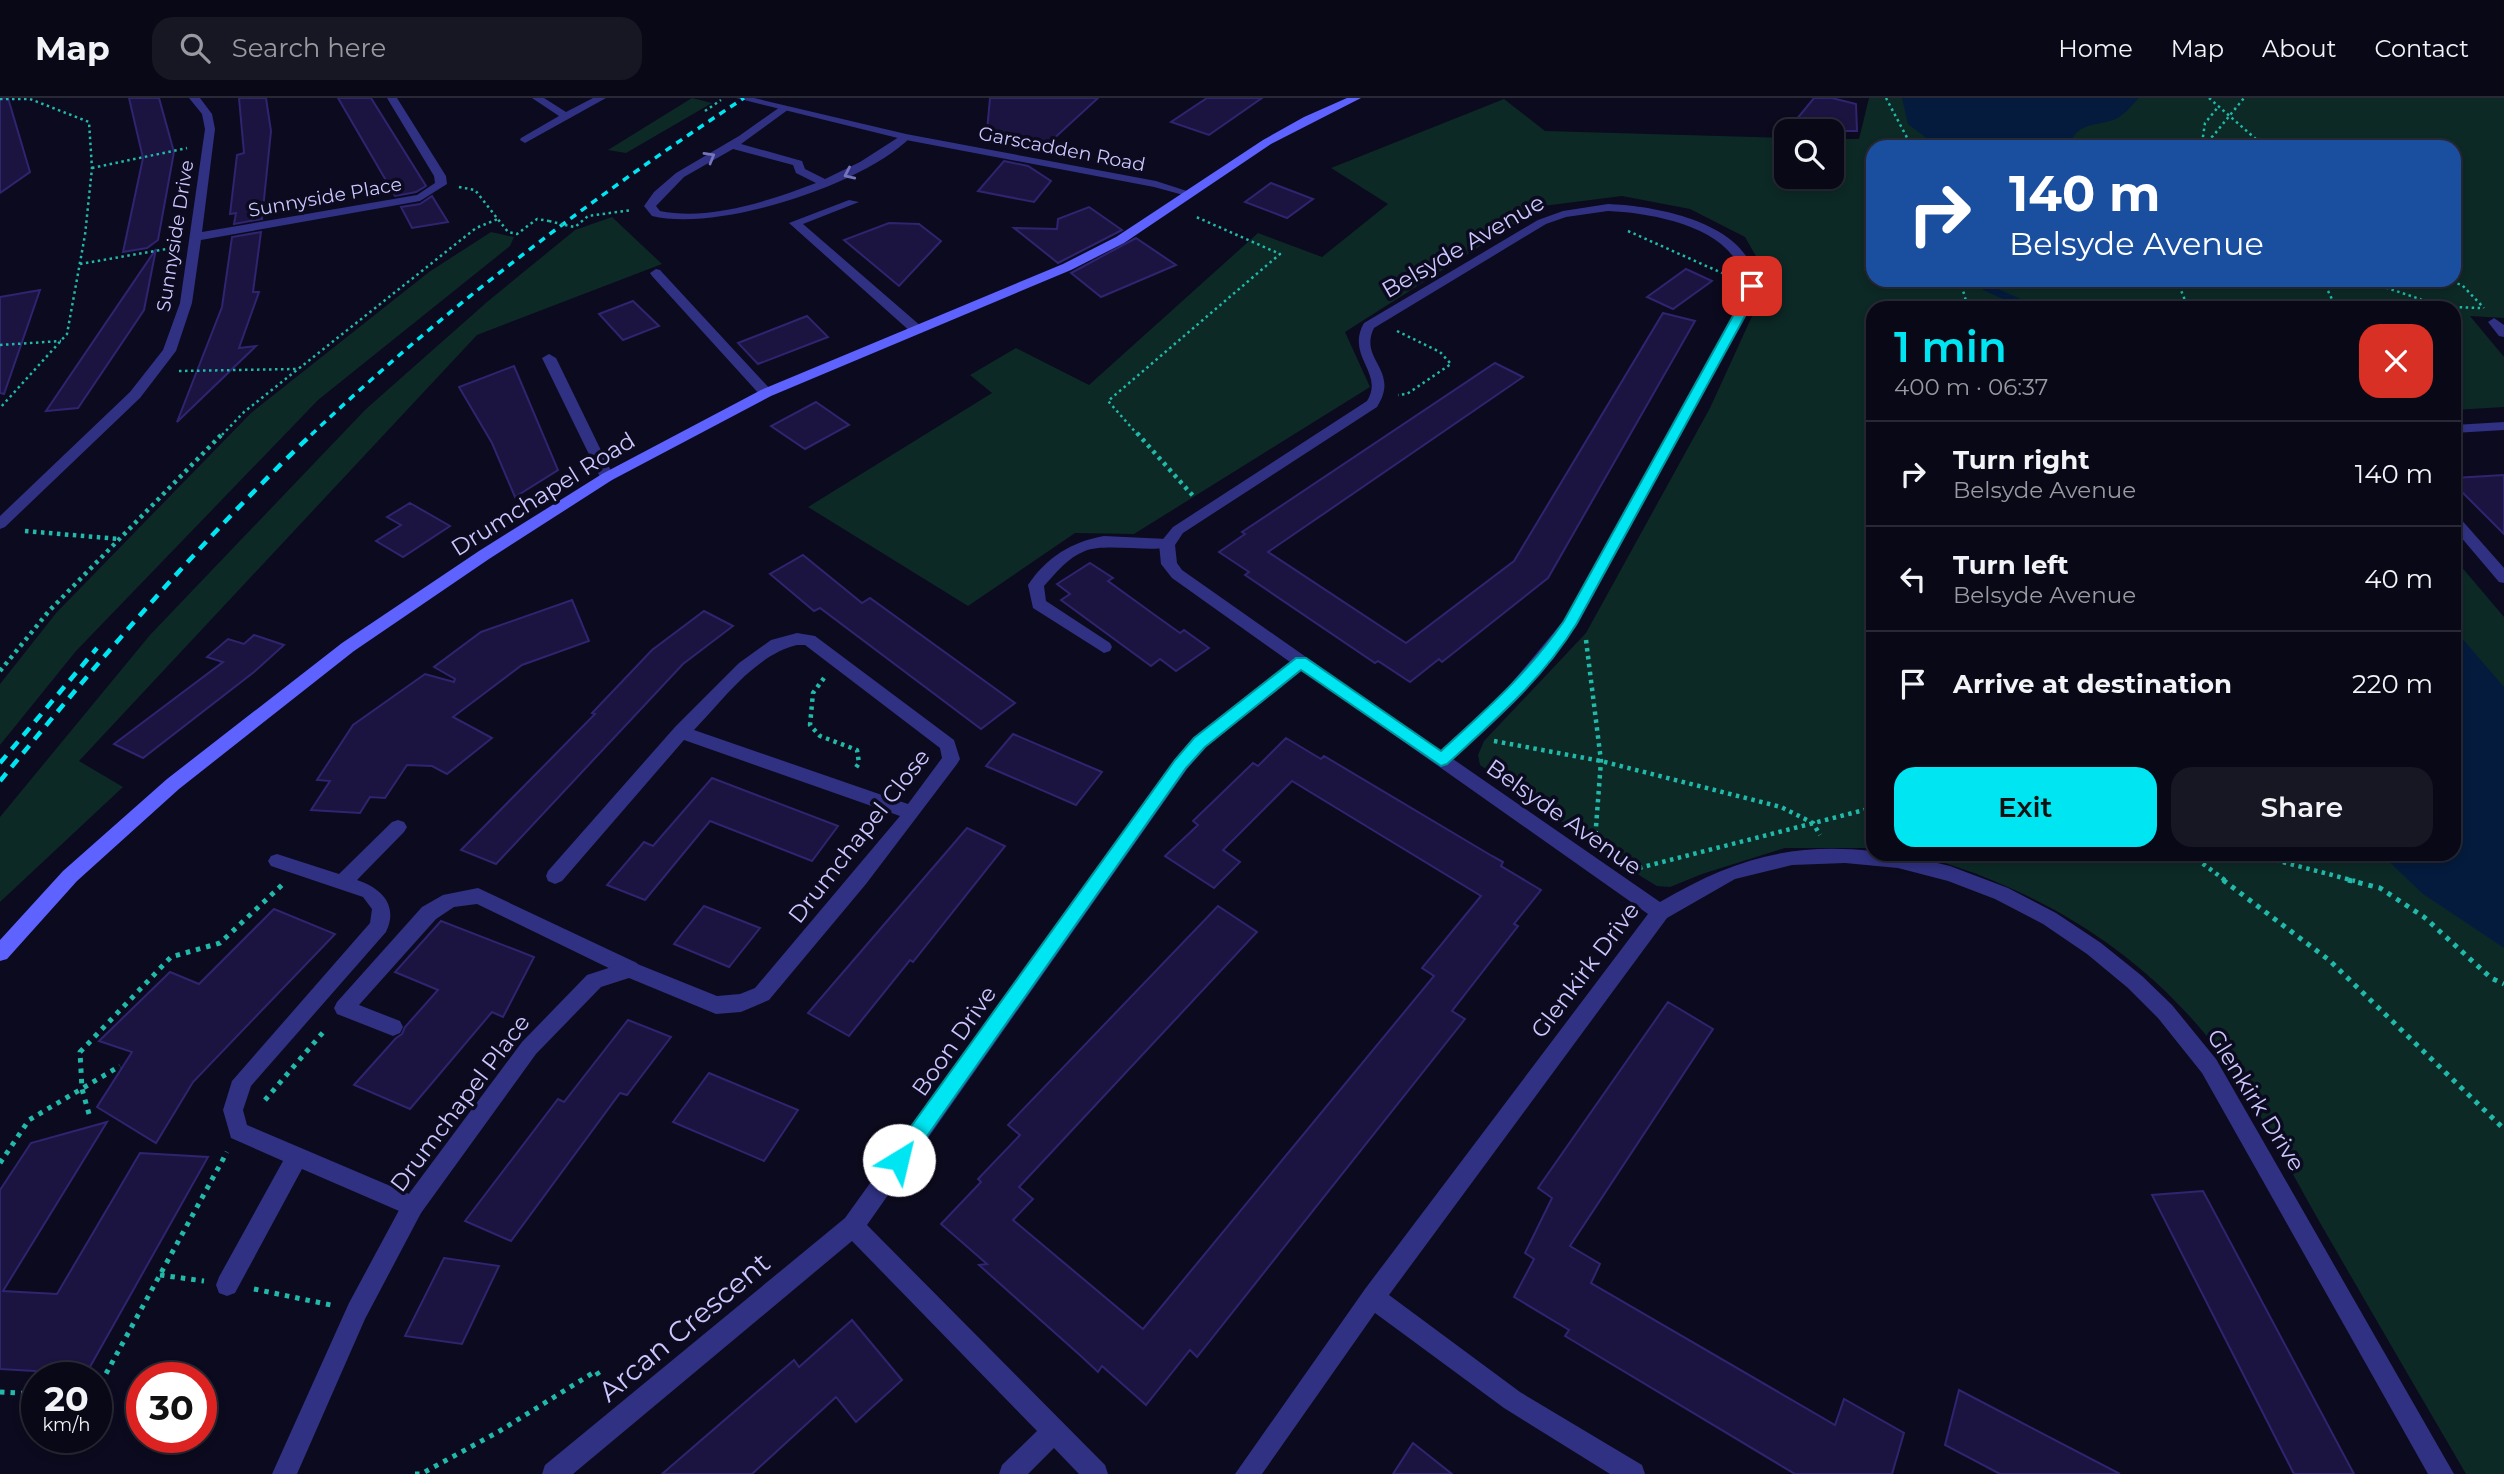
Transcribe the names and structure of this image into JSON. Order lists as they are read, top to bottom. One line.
{"streets":{"street":["Garscadden Road","Sunnyside Place","Sunnyside Drive","Belsyde Avenue","Drumchapel Road","Drumchapel Close","Glenkirk Drive","Boon Drive","Drumchapel Place","Arcan Crescent"]},"crossings":[["Garscadden Road","Drumchapel Road"],["Sunnyside Place","Sunnyside Drive"],["Belsyde Avenue","Glenkirk Drive"],["Belsyde Avenue","Boon Drive"],["Drumchapel Close","Drumchapel Place"],["Boon Drive","Arcan Crescent"]],"page":{"header":"Map","search":"Search here","nav":["Home","Map","About","Contact"],"turn":["140 m","Belsyde Avenue"],"heading":["1 min","400 m · 06:37"],"list":[{"name":"Turn right","note":"Belsyde Avenue","value":"140 m"},{"name":"Turn left","note":"Belsyde Avenue","value":"40 m"},{"name":"Arrive at destination","value":"220 m"}],"buttons":["Exit","Share"],"speed":"20 km/h","limit":"30"}}
